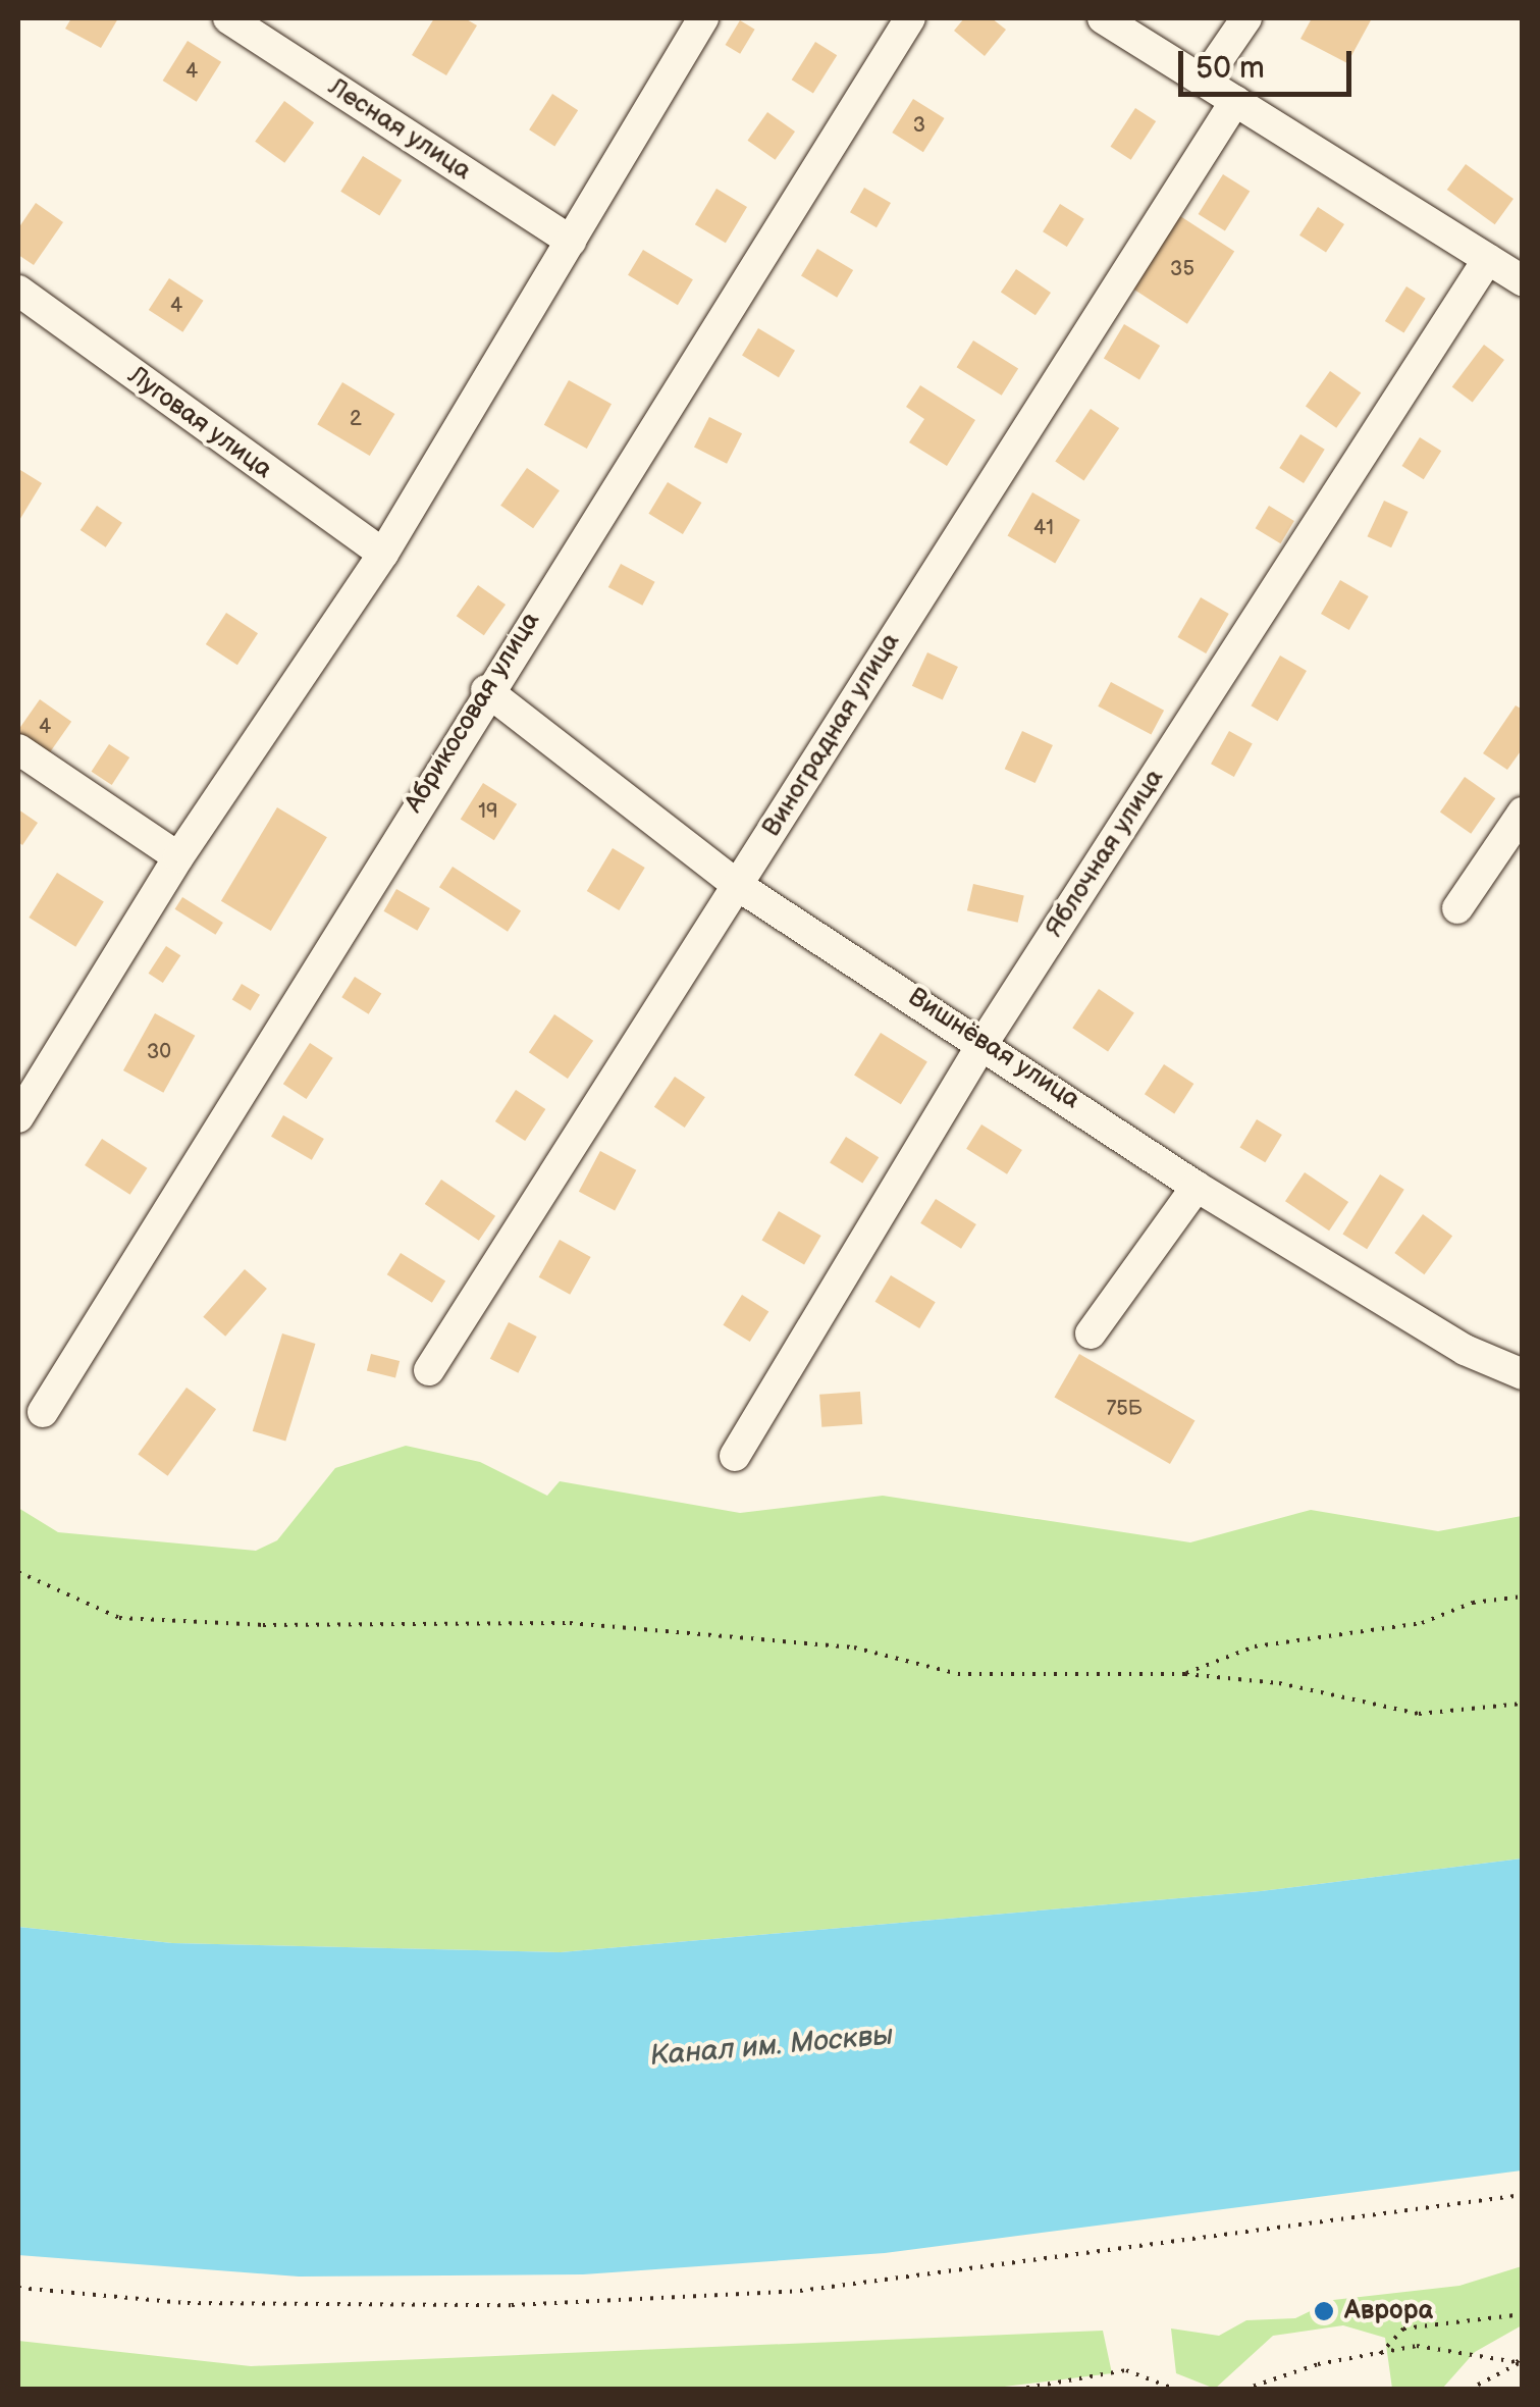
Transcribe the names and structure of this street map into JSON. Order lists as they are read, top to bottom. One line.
{"streets":{"street":["Лесная улица","Луговая улица","Абрикосовая улица","Виноградная улица","Яблочная улица","Вишнёвая улица"]},"crossings":[["Абрикосовая улица","Вишнёвая улица"],["Виноградная улица","Вишнёвая улица"],["Яблочная улица","Вишнёвая улица"]],"water":["Канал им. Москвы"],"places":["Аврора"],"house_numbers":["4","3","35","4","2","41","4","19","30","75Б"],"scale_bar":"50 m"}
